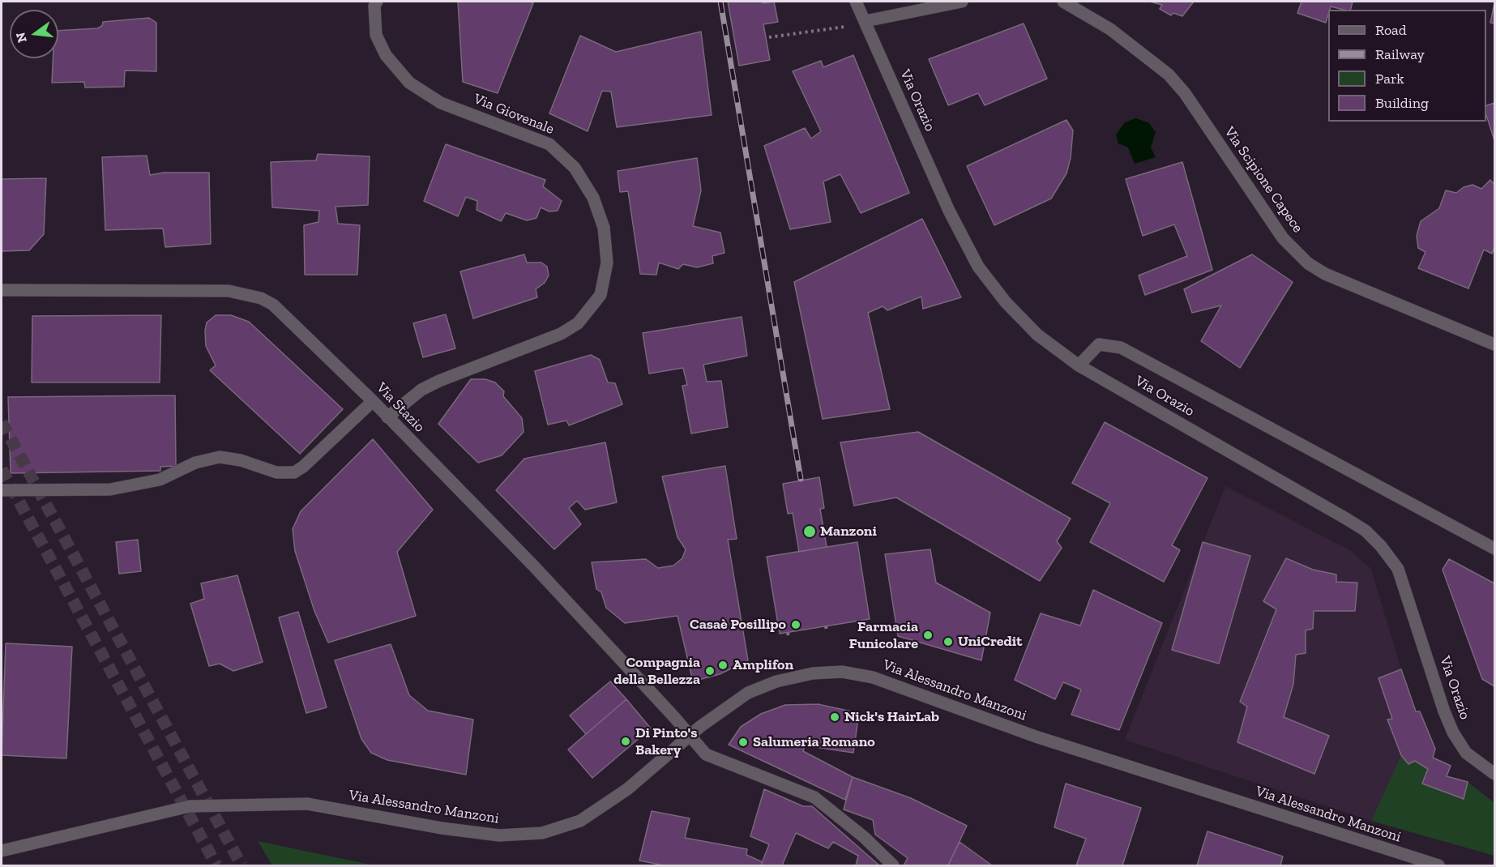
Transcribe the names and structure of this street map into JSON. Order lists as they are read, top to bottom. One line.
{"streets":{"street":["Via Orazio","Via Giovenale","Via Scipione Capece","Via Stazio","Via Alessandro Manzoni"]},"crossings":[["Via Giovenale","Via Stazio"],["Via Stazio","Via Alessandro Manzoni"]],"places":["Manzoni","Casaè Posillipo","Farmacia Funicolare","UniCredit","Amplifon","Compagnia della Bellezza","Nick's HairLab","Di Pinto's Bakery","Salumeria Romano"],"legend":["Road","Railway","Park","Building"],"north":"left"}
